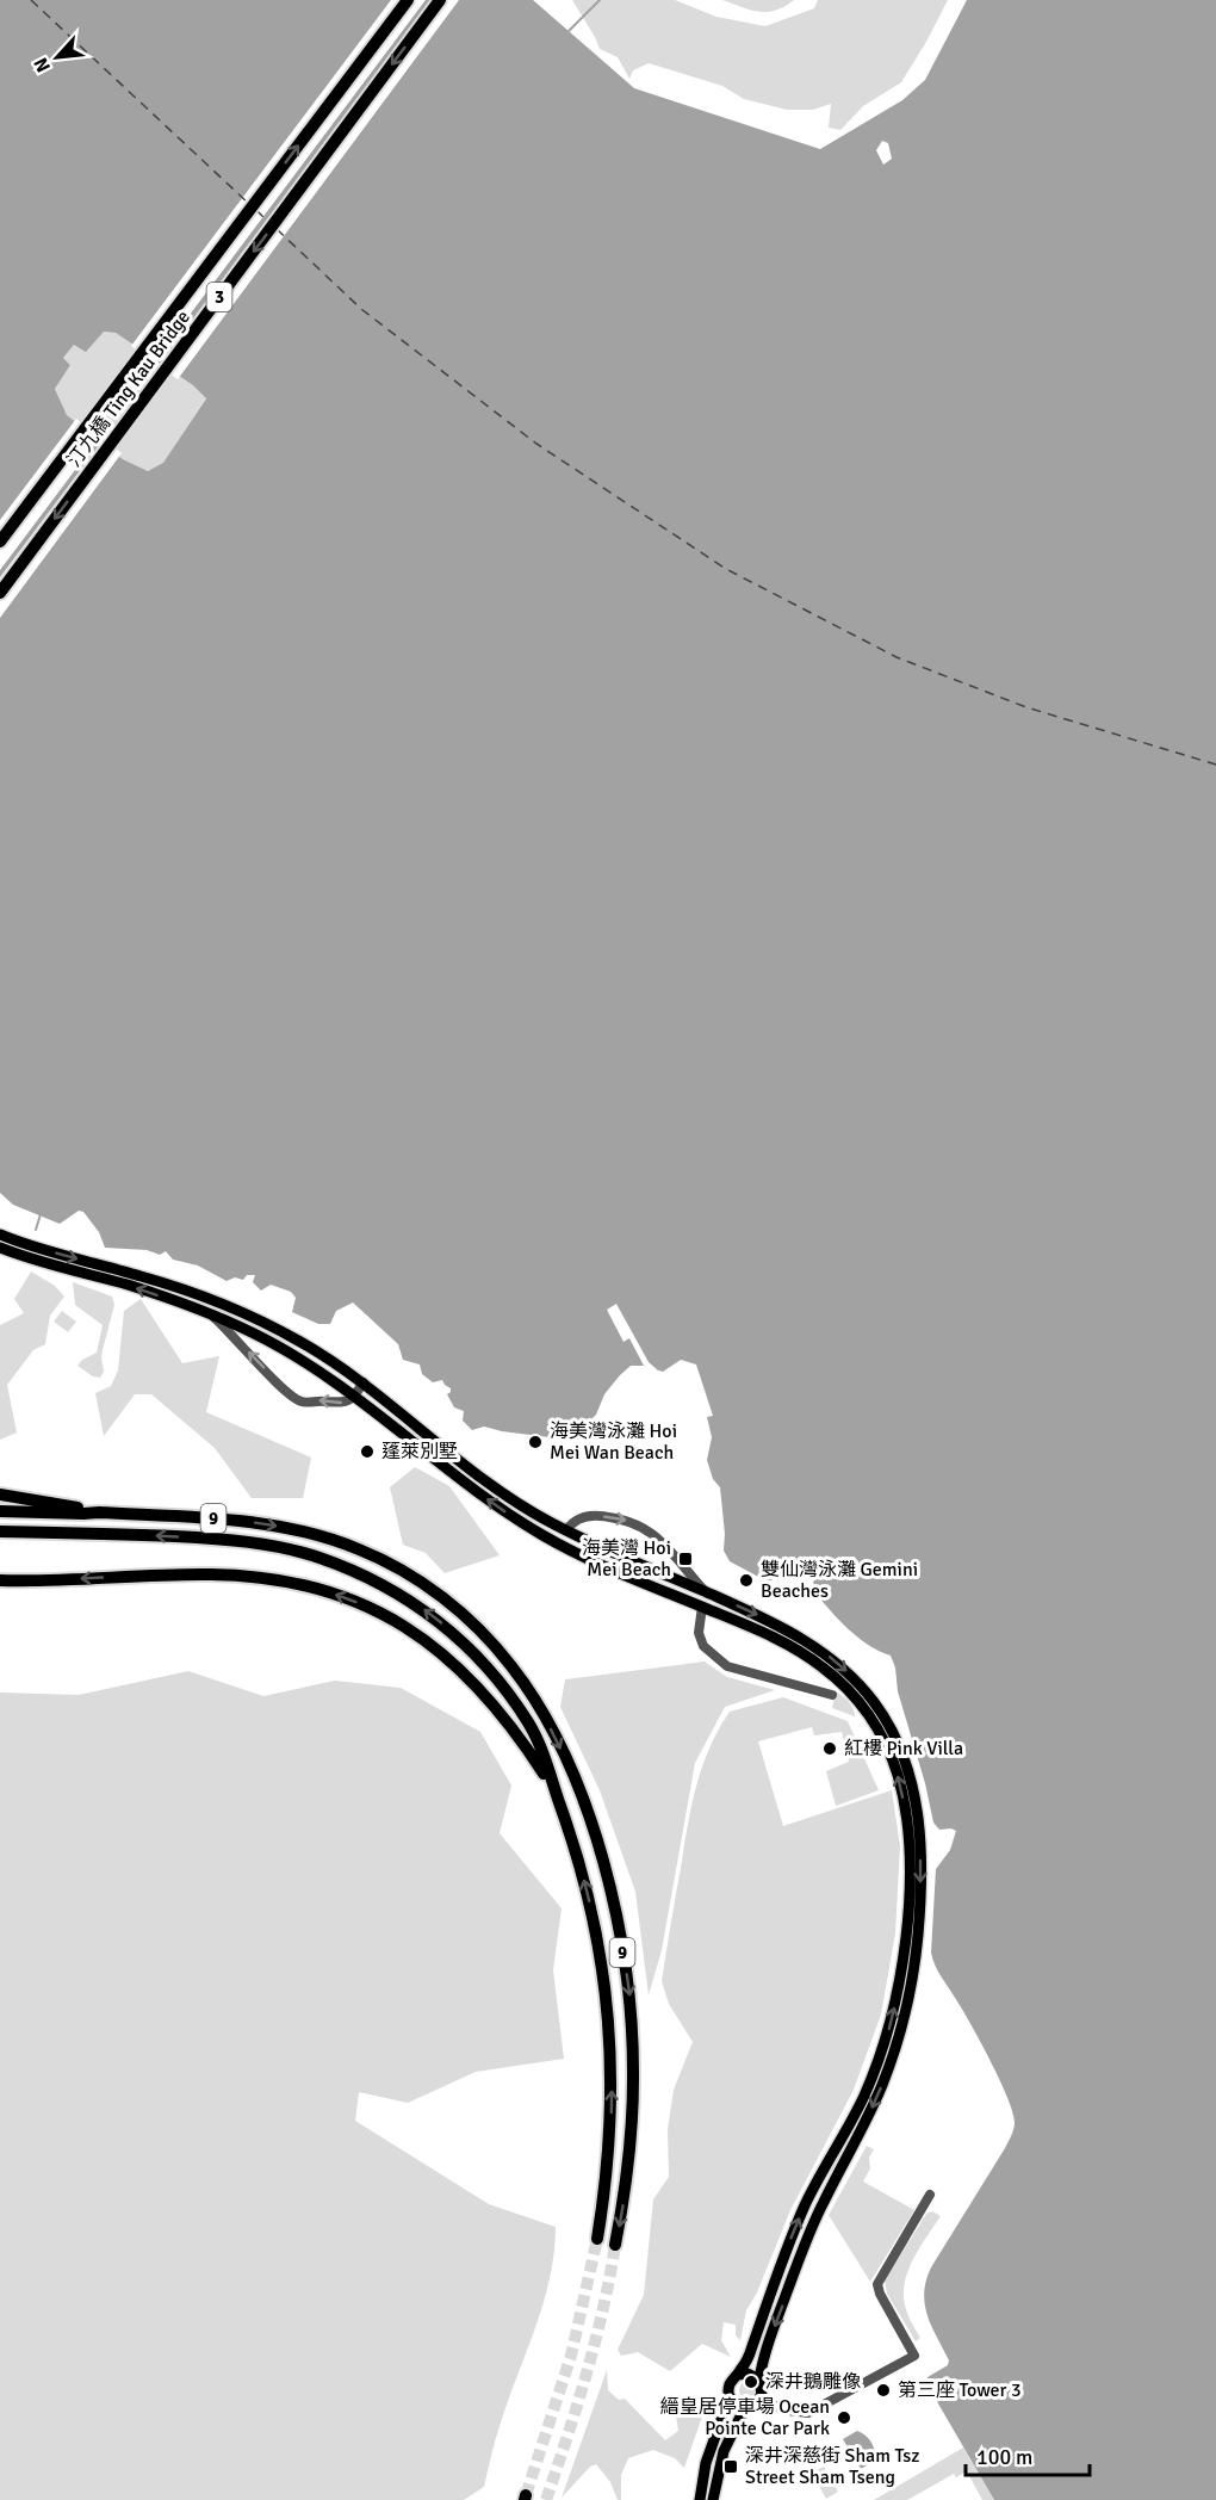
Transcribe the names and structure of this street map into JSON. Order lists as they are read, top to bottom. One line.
{"streets":{"highway":["3","汀九橋 Ting Kau Bridge","9"]},"places":{"other":["海美灣泳灘 Hoi Mei Wan Beach","蓬萊別墅","雙仙灣泳灘 Gemini Beaches","紅樓 Pink Villa","深井鵝雕像","第三座 Tower 3","縉皇居停車場 Ocean Pointe Car Park"],"transit":["海美灣 Hoi Mei Beach","深井深慈街 Sham Tsz Street Sham Tseng"]},"scale_bar":"100 m","north":"bottom left"}
